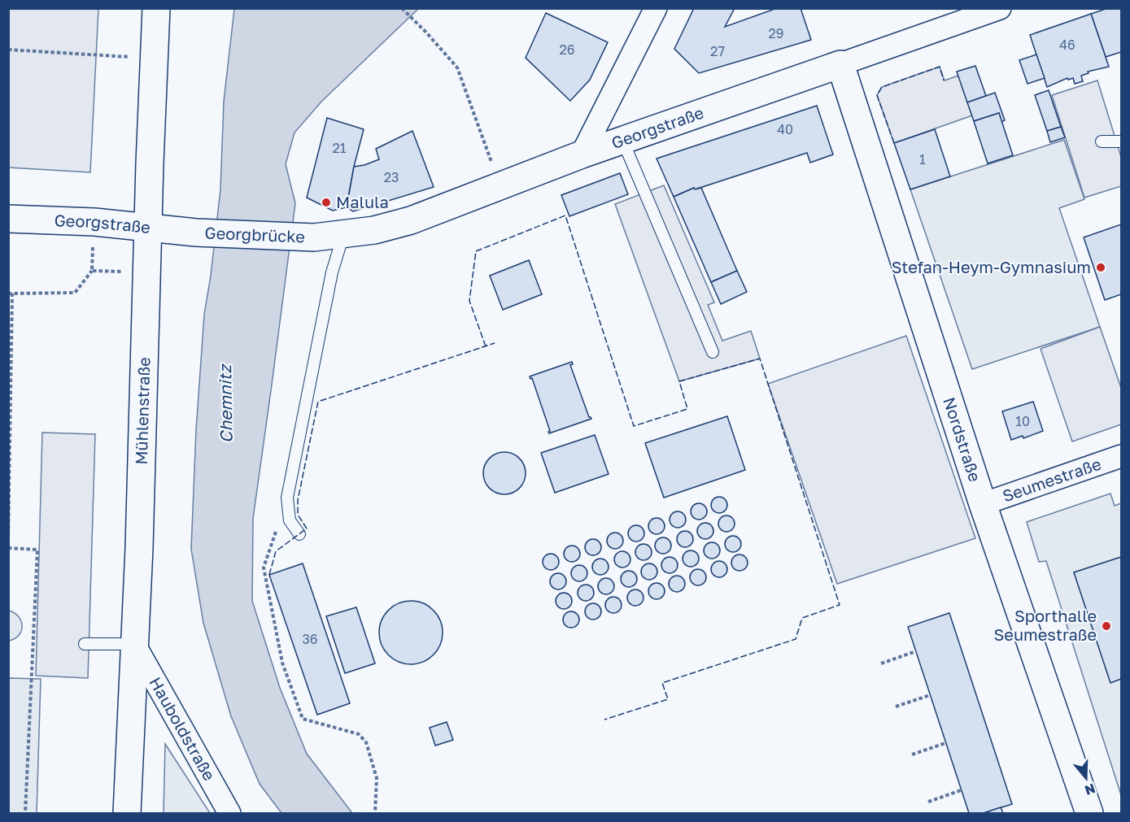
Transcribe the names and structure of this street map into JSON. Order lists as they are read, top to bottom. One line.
{"streets":{"street":["Georgstraße","Georgbrücke","Mühlenstraße","Nordstraße","Seumestraße","Hauboldstraße"]},"crossings":[["Georgstraße","Georgbrücke"],["Georgstraße","Mühlenstraße"],["Georgstraße","Nordstraße"],["Mühlenstraße","Hauboldstraße"],["Nordstraße","Seumestraße"]],"water":["Chemnitz"],"places":["Malula","Stefan-Heym-Gymnasium","Sporthalle Seumestraße"],"house_numbers":["29","46","26","27","40","21","1","23","10","36"],"north":"bottom"}
